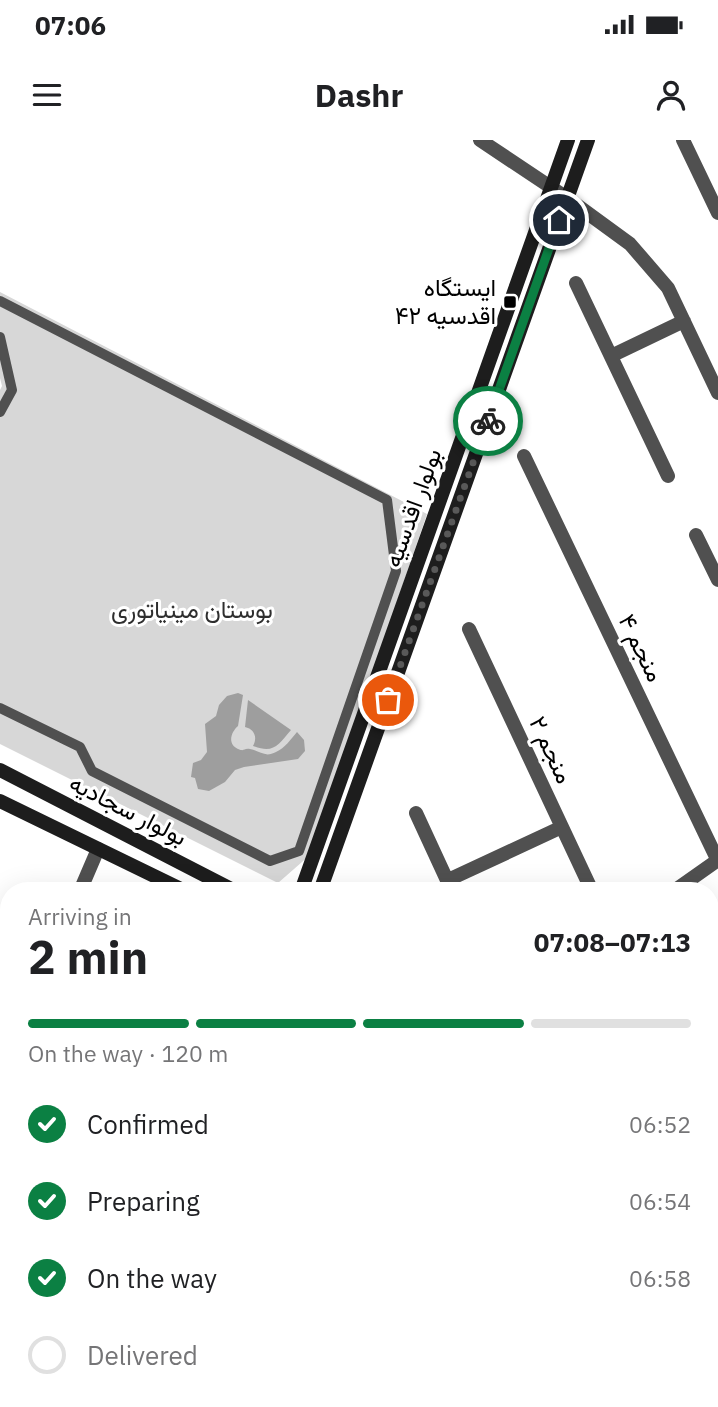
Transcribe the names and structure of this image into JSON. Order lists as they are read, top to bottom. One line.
{"streets":{"main road":["بولوار اقدسیه","بولوار سجادیه"],"street":["منجم ۴","منجم ۲"]},"parks":["بوستان مینیاتوری"],"places":{"transit":["ایستگاه اقدسیه ۴۲"]},"page":{"status":"07:06","header":"Dashr","heading":["2 min","Arriving in","07:08–07:13"],"bar":"On the way · 120 m","list":[["Confirmed","06:52"],["Preparing","06:54"],["On the way","06:58"],"Delivered"]}}
